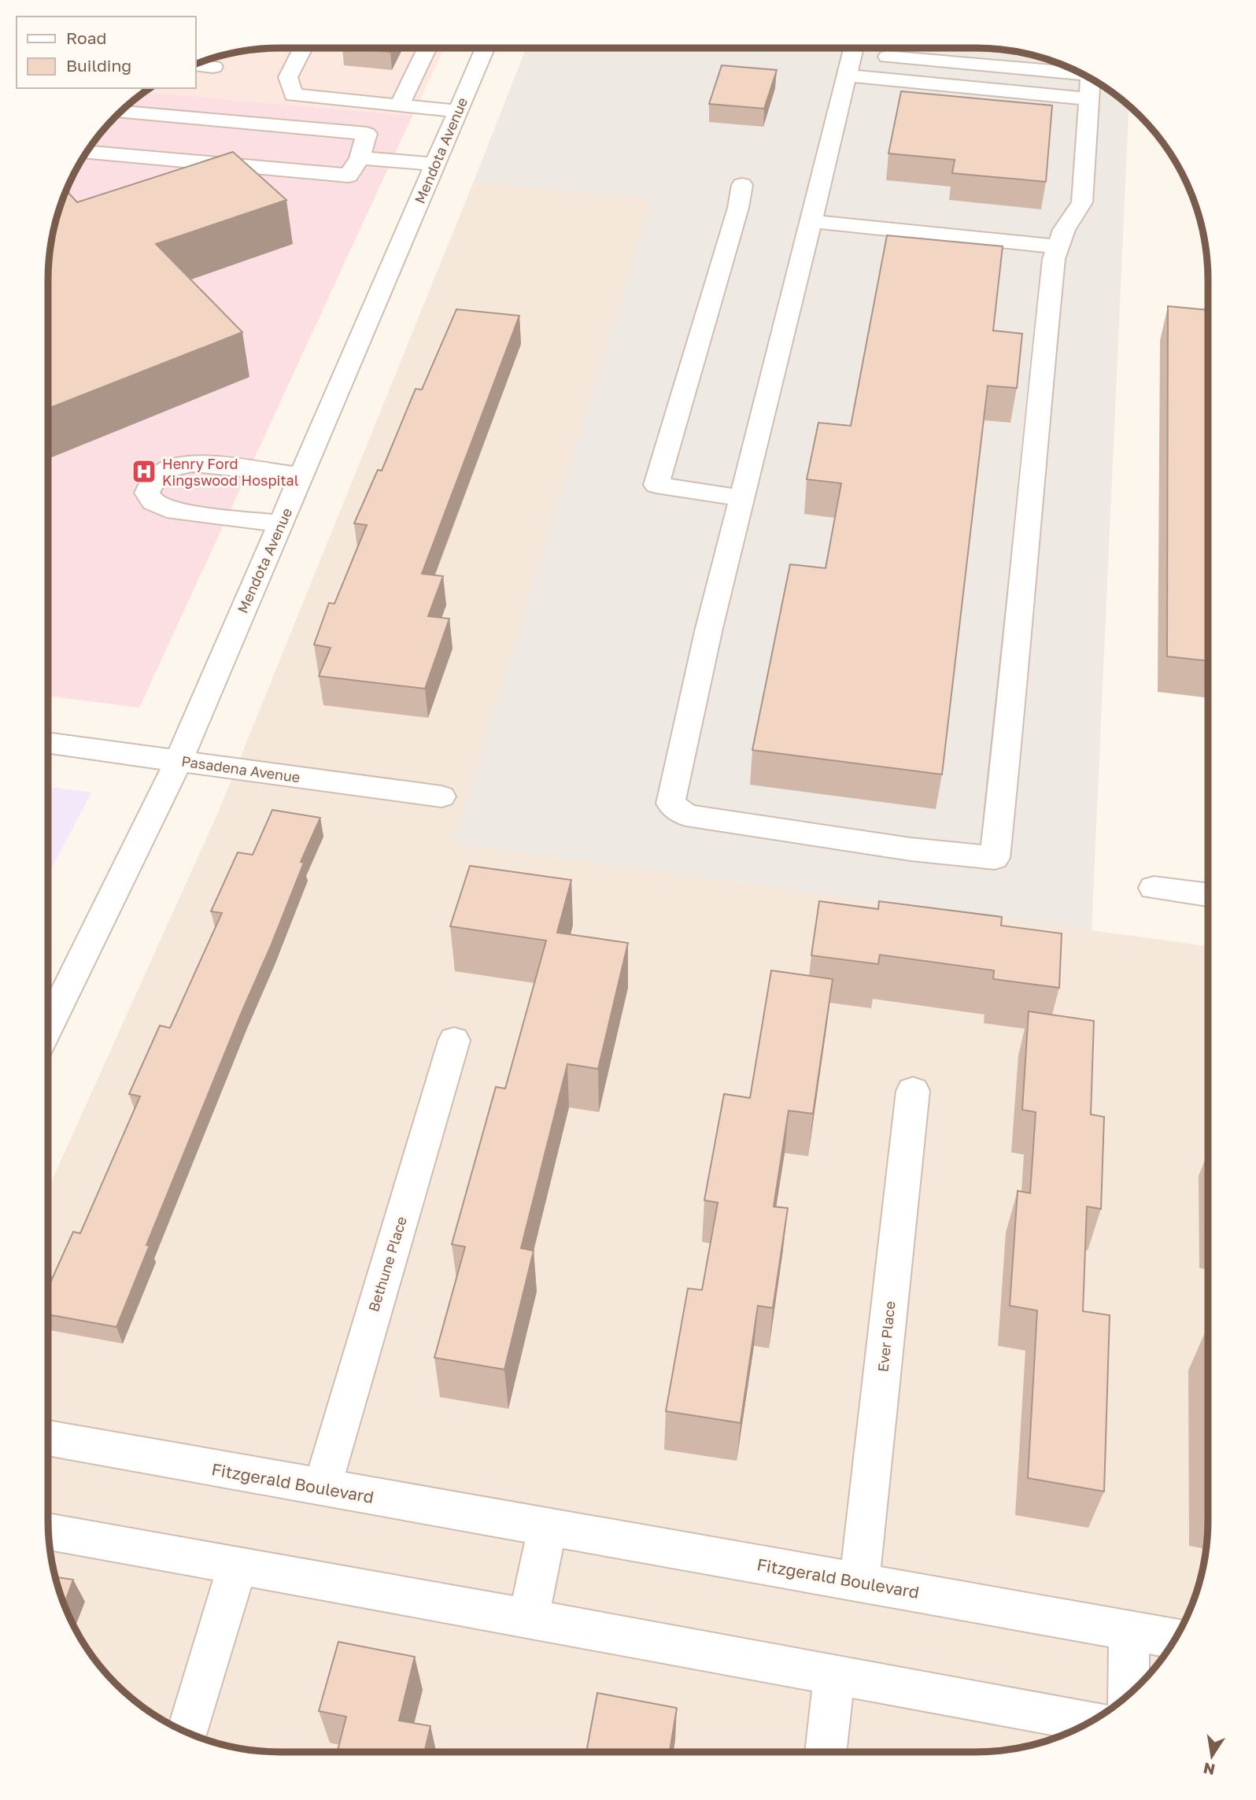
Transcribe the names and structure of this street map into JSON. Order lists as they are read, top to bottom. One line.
{"streets":{"street":["Mendota Avenue","Pasadena Avenue","Bethune Place","Ever Place","Fitzgerald Boulevard"]},"crossings":[["Mendota Avenue","Pasadena Avenue"],["Bethune Place","Fitzgerald Boulevard"],["Ever Place","Fitzgerald Boulevard"]],"places":{"hospital":["Henry Ford Kingswood Hospital"]},"legend":["Road","Building"],"north":"bottom"}
